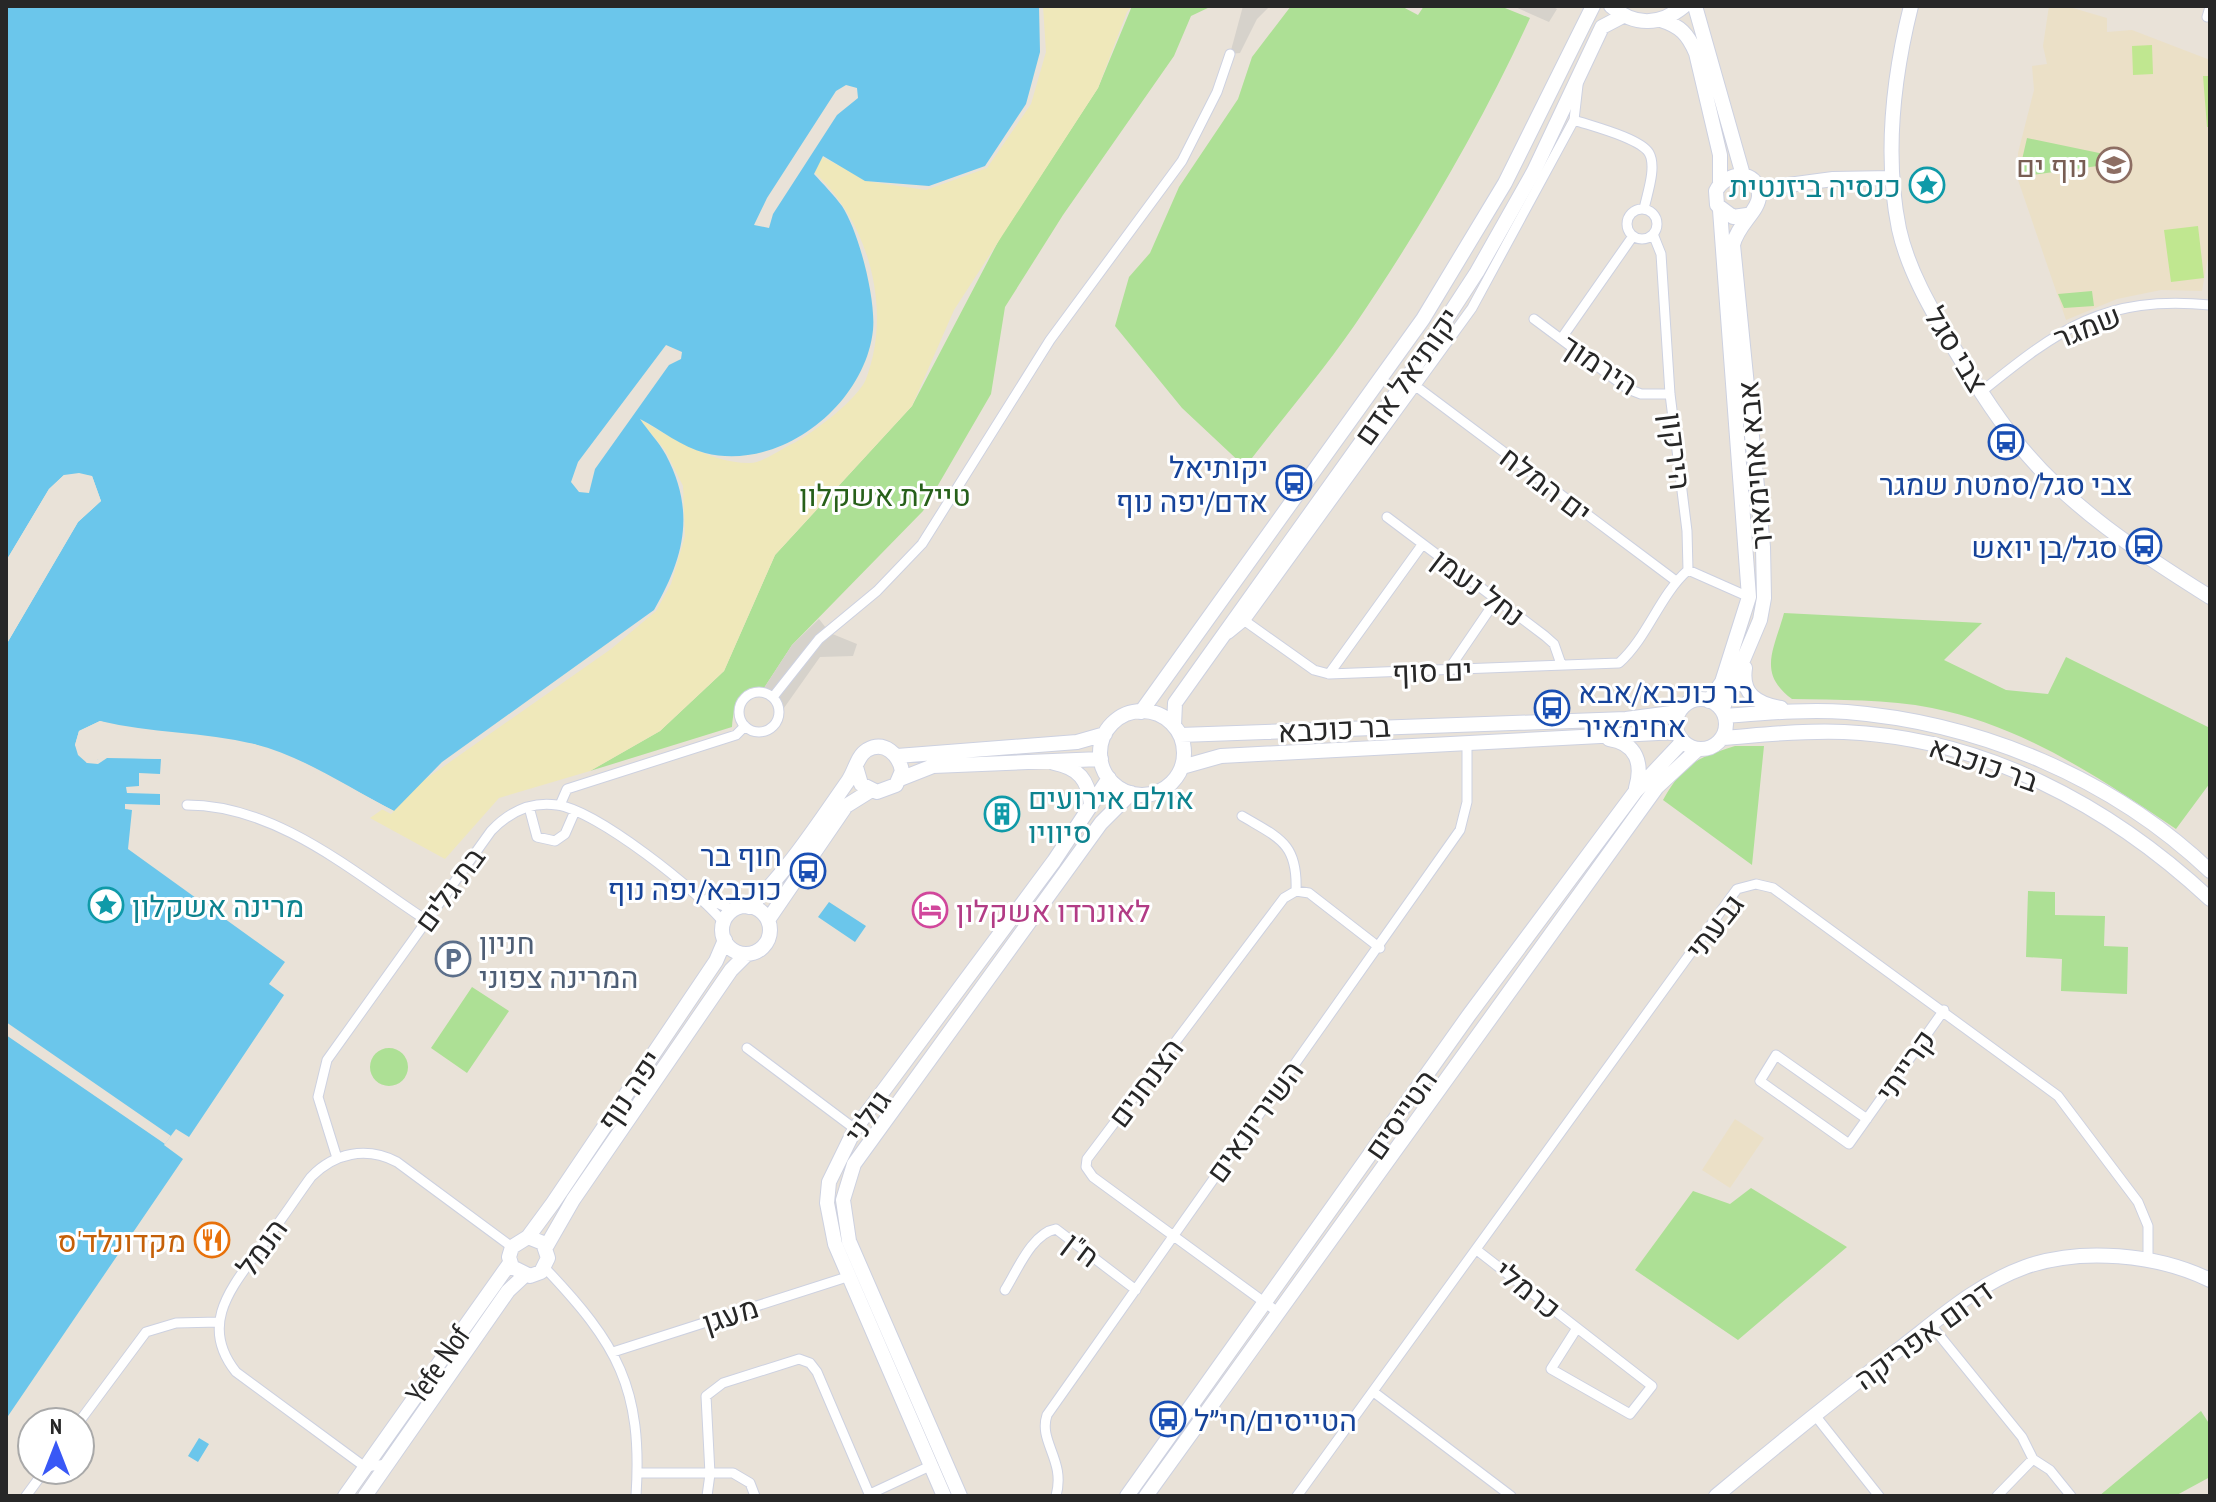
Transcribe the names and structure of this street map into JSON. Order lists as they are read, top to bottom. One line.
{"streets":{"main road":["צבי סגל","יקותיאל אדם","אבא אחימאיר","בר כוכבא","יפה נוף","הטייסים","גולני","דרום אפריקה","Yefe Nof"],"street":["שמגר","הירמוך","הירקון","ים המלח","נחל נעמן","ים סוף","בת גלים","גבעתי","קרייתי","הצנחנים","השיריונאים","הנמל","ח\"ן","כרמלי","מעגן"]},"crossings":[["שמגר","צבי סגל"],["הירמוך","הירקון"],["יקותיאל אדם","בר כוכבא"],["יקותיאל אדם","גולני"],["אבא אחימאיר","בר כוכבא"],["אבא אחימאיר","הטייסים"],["ים המלח","ים סוף"],["נחל נעמן","ים סוף"],["בר כוכבא","הטייסים"],["בר כוכבא","גולני"],["בר כוכבא","השיריונאים"],["בת גלים","יפה נוף"],["בת גלים","הנמל"],["גבעתי","קרייתי"],["גבעתי","כרמלי"],["גבעתי","דרום אפריקה"],["הצנחנים","הטייסים"],["הצנחנים","השיריונאים"],["יפה נוף","Yefe Nof"],["גולני","מעגן"],["השיריונאים","ח\"ן"]],"parks":["טיילת אשקלון"],"places":{"school or university":["נוף ים"],"place":["כנסיה ביזנטית","מרינה אשקלון"],"bus stop":["צבי סגל/סמטת שמגר","יקותיאל אדם/יפה נוף","סגל/בן יואש","בר כוכבא/אבא אחימאיר","חוף בר כוכבא/יפה נוף","הטייסים/חי״ל"],"building":["אולם אירועים סיוויו"],"hotel":["לאונרדו אשקלון"],"parking":["חניון המרינה צפוני"],"restaurant":["מקדונלד'ס"]},"north":"top"}
